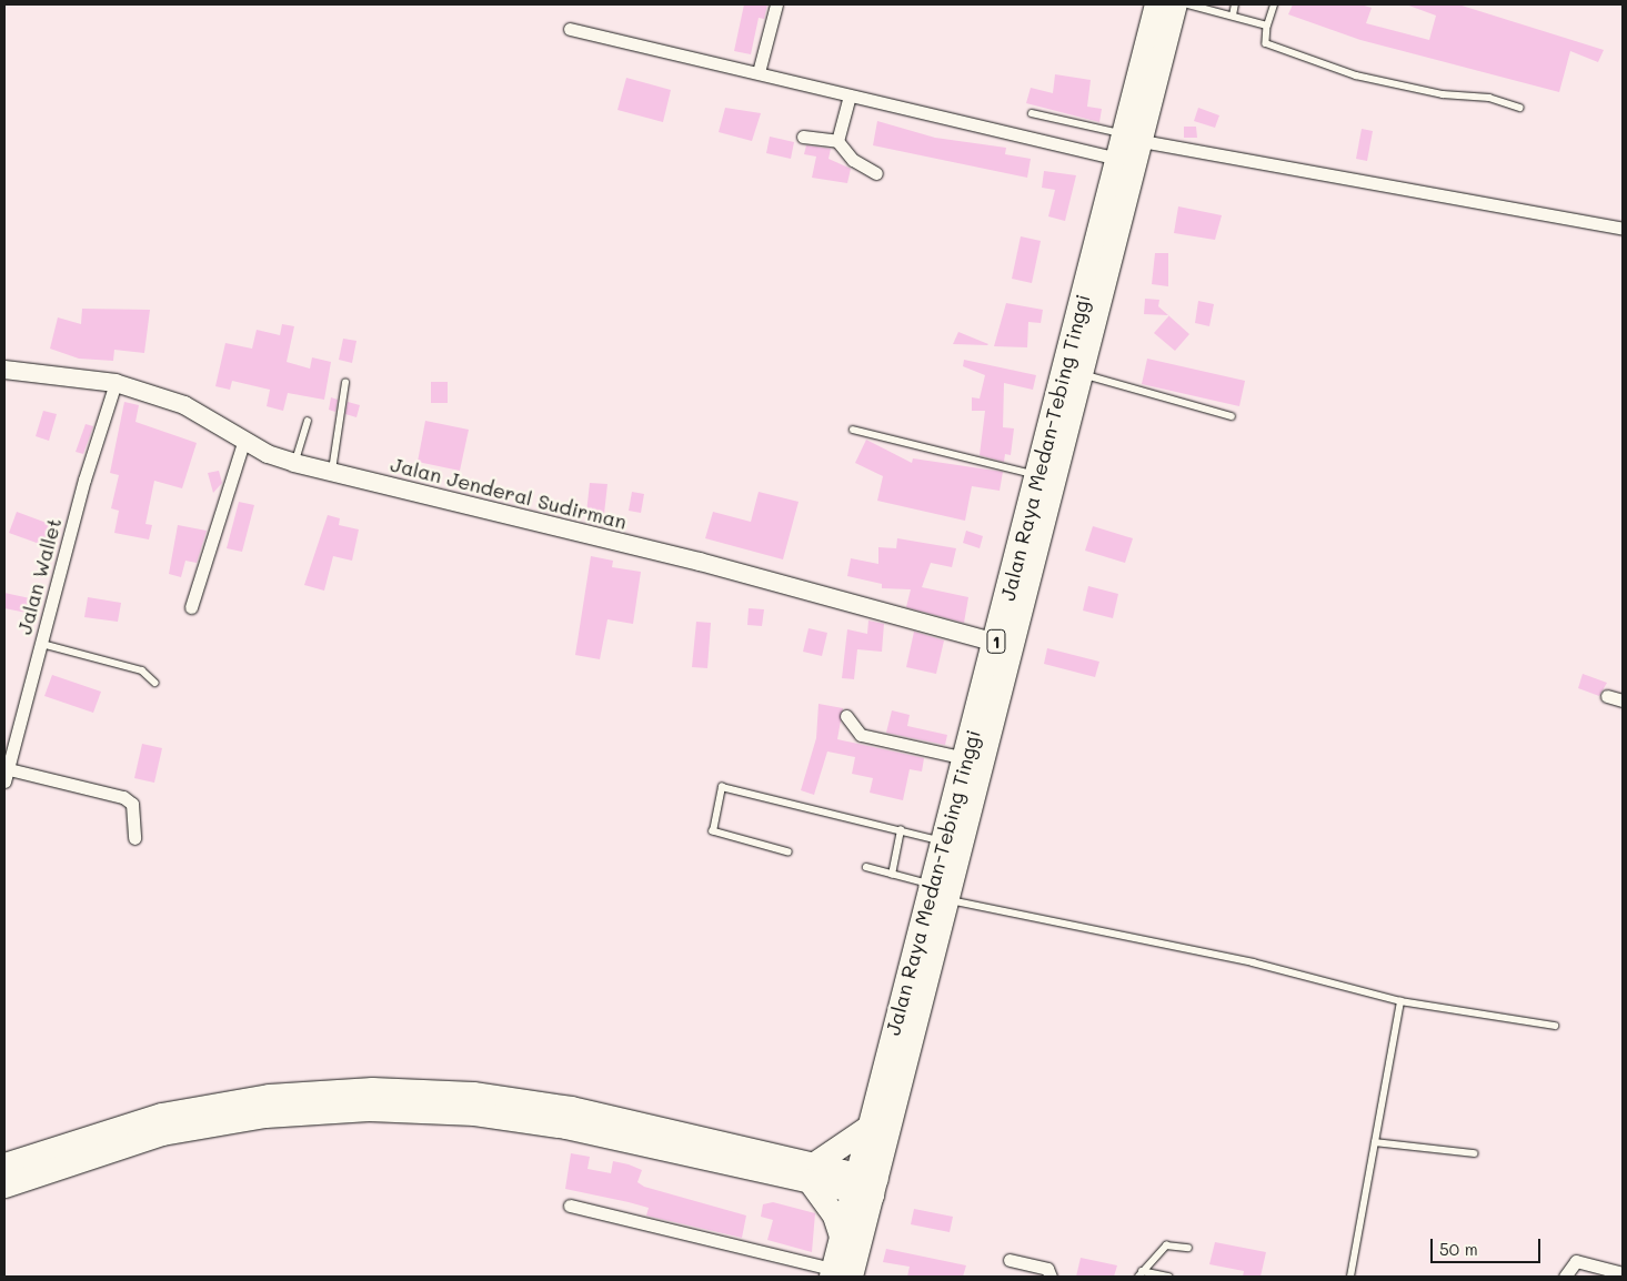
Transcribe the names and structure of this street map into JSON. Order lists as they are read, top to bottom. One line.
{"streets":{"highway":["Jalan Raya Medan-Tebing Tinggi","1"],"main road":["Jalan Jenderal Sudirman"],"street":["Jalan Wallet"]},"crossings":[["Jalan Raya Medan-Tebing Tinggi","Jalan Jenderal Sudirman"],["Jalan Jenderal Sudirman","Jalan Wallet"]],"scale_bar":"50 m"}
